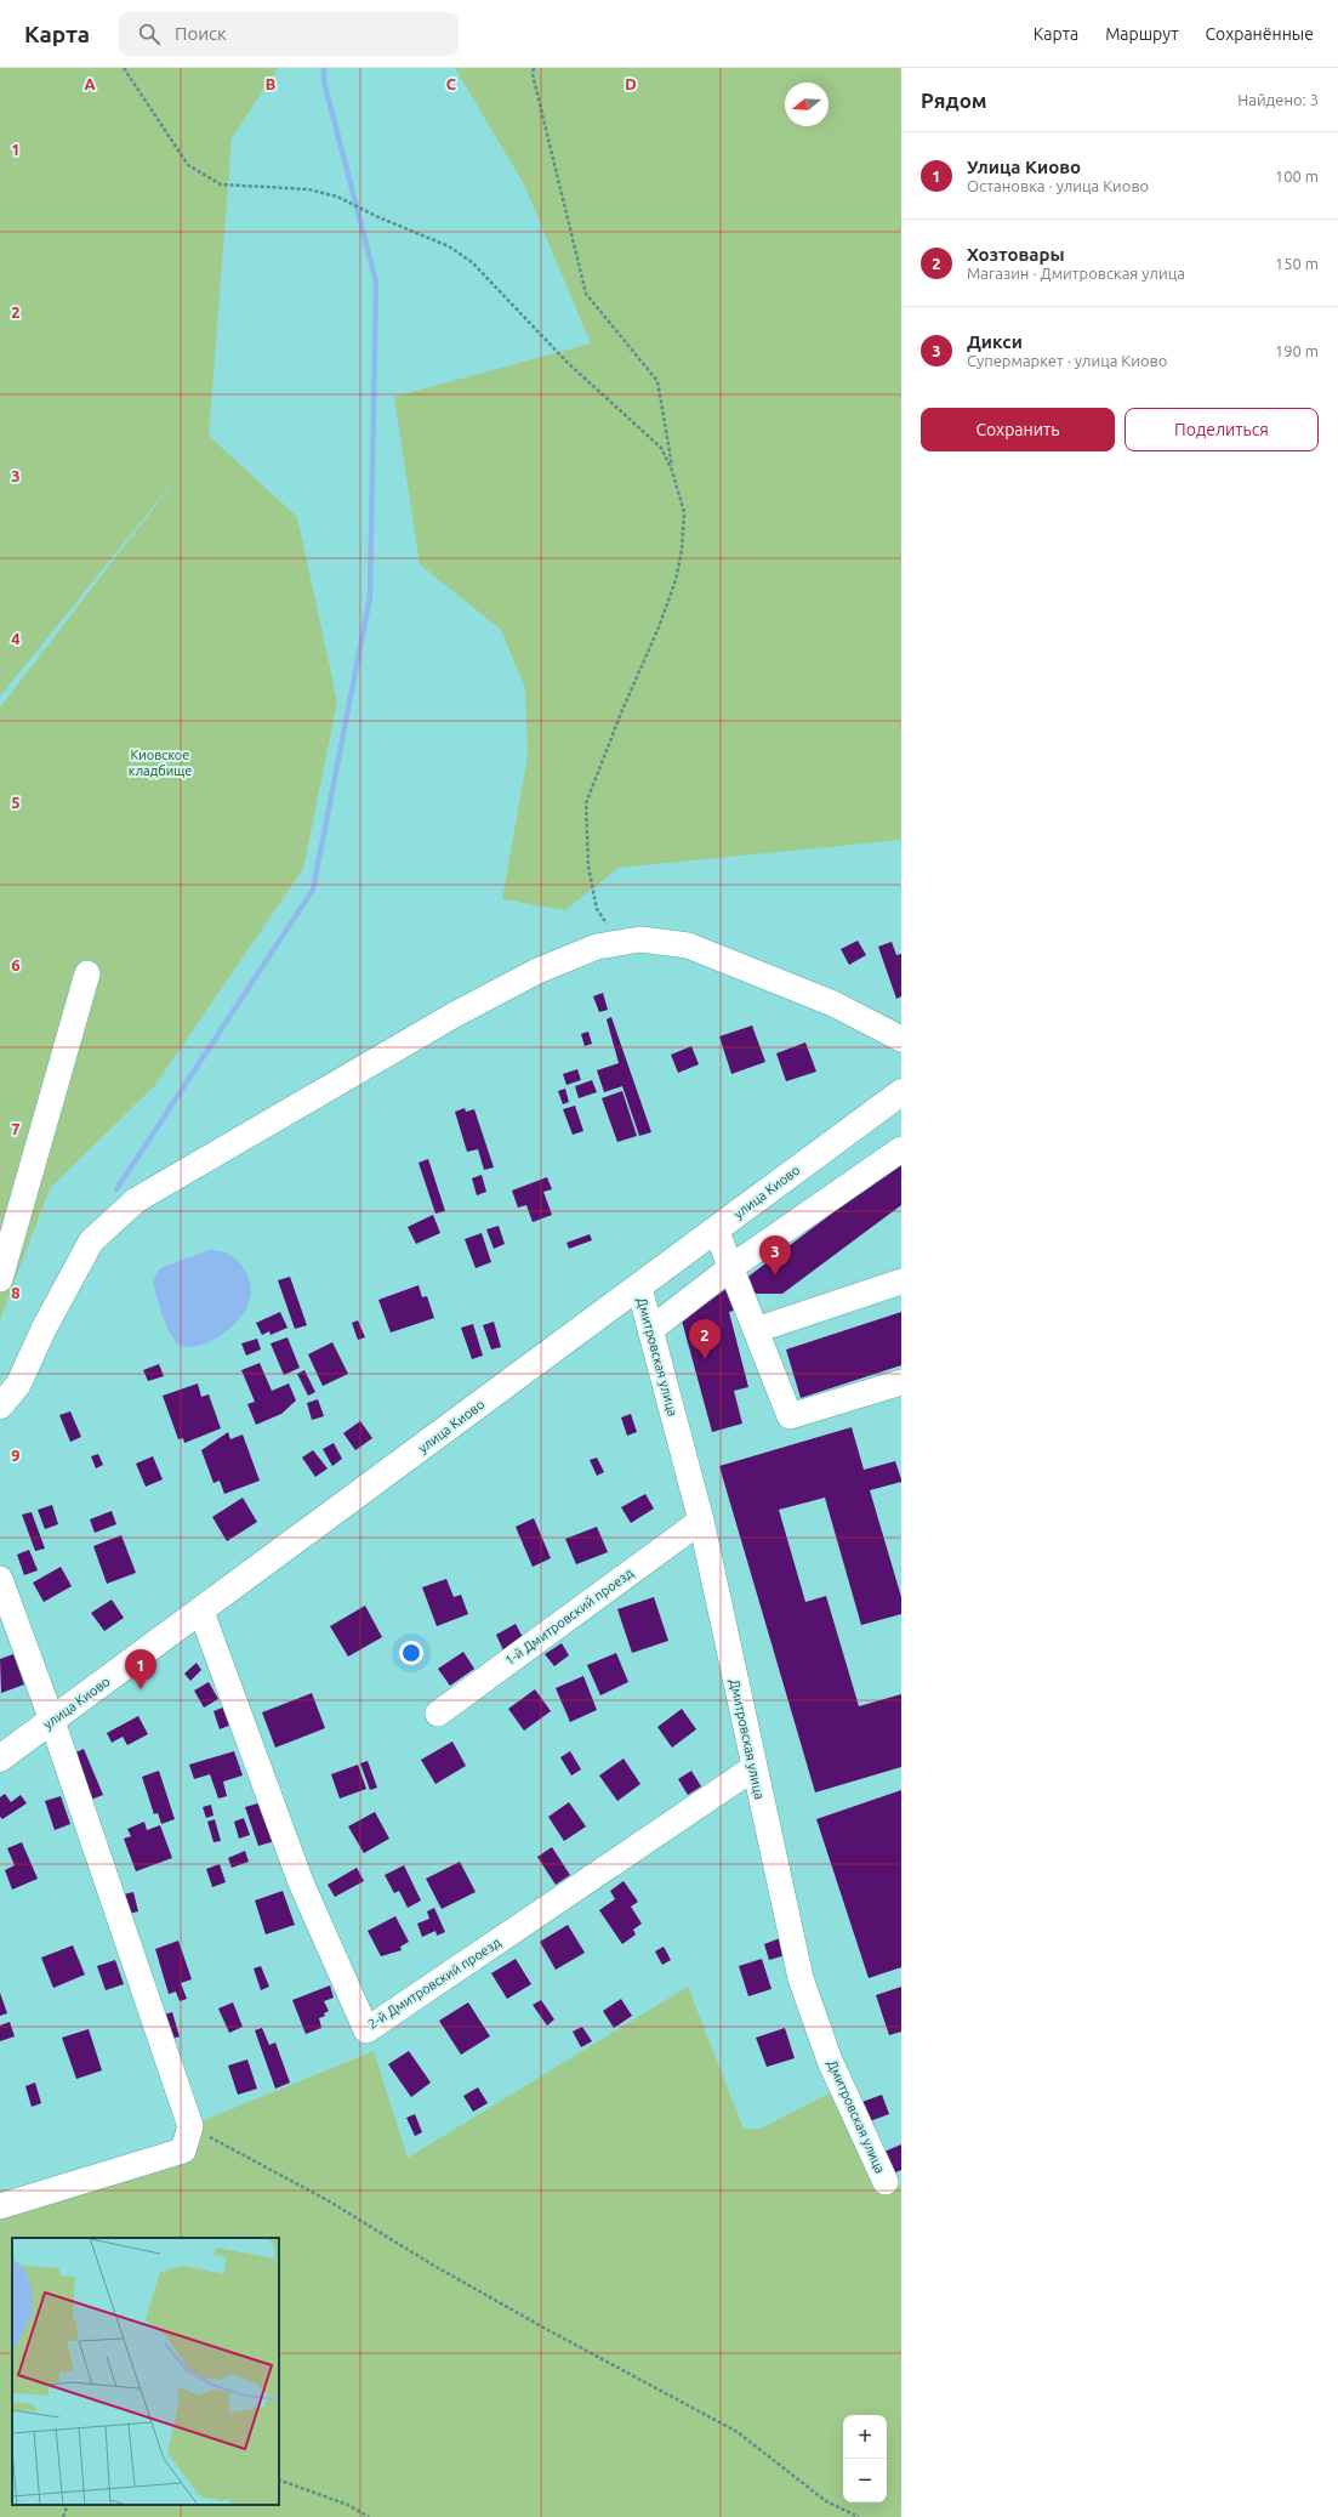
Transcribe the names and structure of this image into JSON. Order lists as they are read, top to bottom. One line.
{"streets":{"main road":["улица Киово"],"street":["Дмитровская улица","1-й Дмитровский проезд","2-й Дмитровский проезд"]},"crossings":[["улица Киово","Дмитровская улица"],["улица Киово","2-й Дмитровский проезд"],["Дмитровская улица","1-й Дмитровский проезд"],["Дмитровская улица","2-й Дмитровский проезд"]],"parks":["Киовское кладбище"],"north":"left","page":{"header":"Карта","search":"Поиск","nav":["Карта","Маршрут","Сохранённые"],"heading":["Рядом","Найдено: 3"],"list":[{"mark":"1","name":"Улица Киово","note":"Остановка · улица Киово","value":"100 m"},{"mark":"2","name":"Хозтовары","note":"Магазин · Дмитровская улица","value":"150 m"},{"mark":"3","name":"Дикси","note":"Супермаркет · улица Киово","value":"190 m"}],"buttons":["Сохранить","Поделиться"],"pins":["3","2","1"],"map_buttons":["+","−"]},"grid":{"columns":["A","B","C","D"],"rows":["1","2","3","4","5","6","7","8","9"]}}
